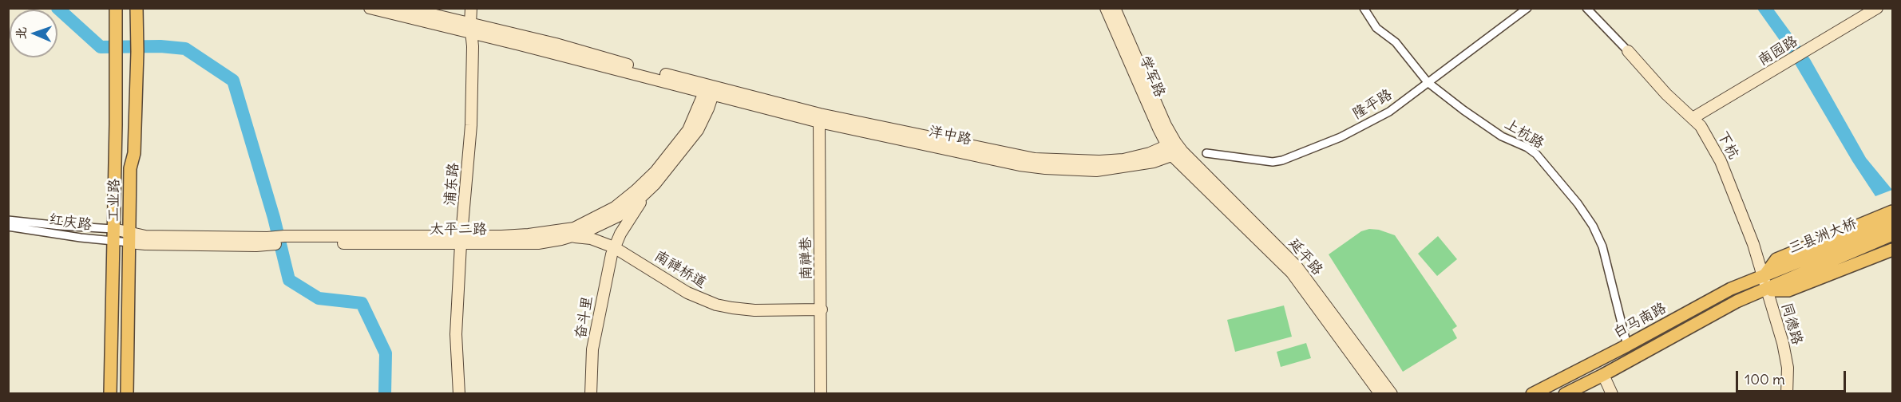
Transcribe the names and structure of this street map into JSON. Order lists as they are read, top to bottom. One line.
{"streets":{"main road":["工业路","三县洲大桥","白马南路"],"street":["南园路","学军路","隆平路","上杭路","洋中路","下杭","浦东路","红庆路","太平二路","延平路","南禅巷","南禅桥道","奋斗里","同德路"]},"crossings":[["南园路","下杭"],["学军路","洋中路"],["学军路","延平路"],["隆平路","上杭路"],["上杭路","白马南路"],["洋中路","太平二路"],["洋中路","延平路"],["洋中路","南禅巷"],["下杭","三县洲大桥"],["下杭","白马南路"],["下杭","同德路"],["浦东路","太平二路"],["工业路","红庆路"],["工业路","太平二路"],["红庆路","太平二路"],["太平二路","南禅桥道"],["太平二路","奋斗里"],["三县洲大桥","白马南路"],["三县洲大桥","同德路"],["南禅巷","南禅桥道"],["南禅桥道","奋斗里"]],"scale_bar":"100 m","north":"left"}
